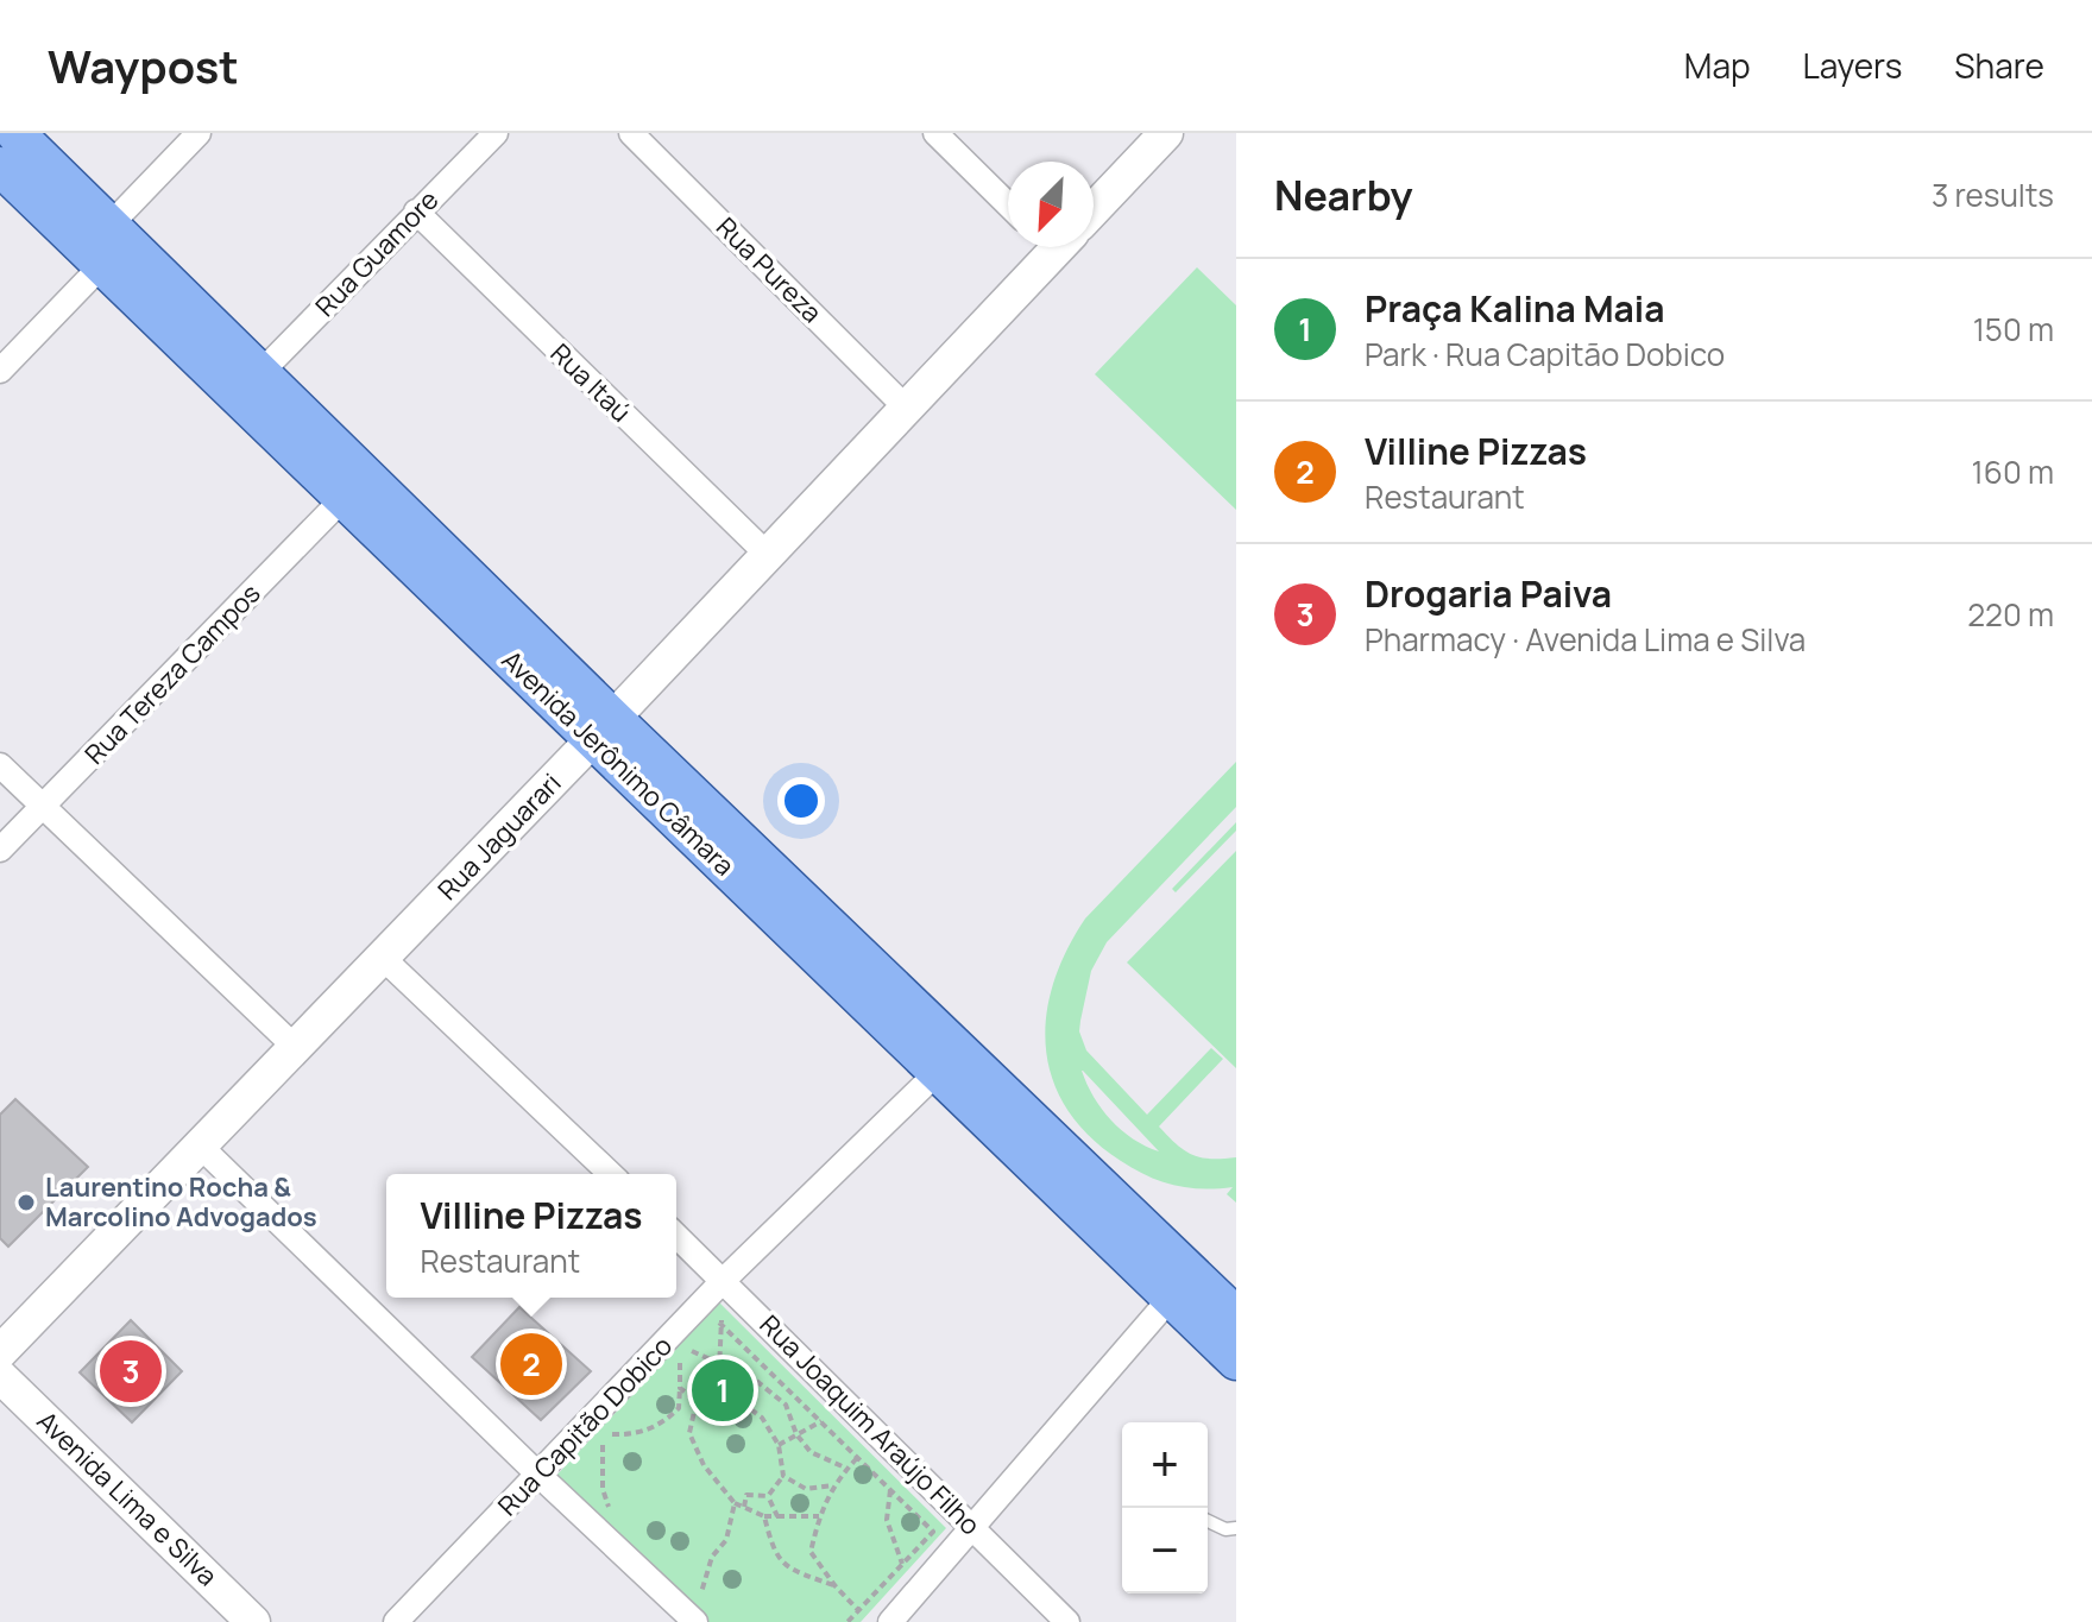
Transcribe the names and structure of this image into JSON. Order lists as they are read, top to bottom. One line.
{"streets":{"main road":["Avenida Jerônimo Câmara","Rua Jaguarari","Avenida Lima e Silva"],"street":["Rua Guamore","Rua Pureza","Rua Itaú","Rua Tereza Campos","Rua Joaquim Araújo Filho","Rua Capitão Dobico"]},"crossings":[["Rua Guamore","Rua Itaú"],["Rua Guamore","Avenida Jerônimo Câmara"],["Rua Pureza","Rua Jaguarari"],["Rua Itaú","Rua Jaguarari"],["Rua Tereza Campos","Avenida Jerônimo Câmara"],["Avenida Jerônimo Câmara","Rua Jaguarari"],["Avenida Jerônimo Câmara","Rua Capitão Dobico"],["Rua Joaquim Araújo Filho","Rua Capitão Dobico"]],"places":["Laurentino Rocha & Marcolino Advogados"],"north":"bottom left","page":{"header":"Waypost","nav":["Map","Layers","Share"],"heading":["Nearby","3 results"],"list":[{"mark":"1","name":"Praça Kalina Maia","note":"Park · Rua Capitão Dobico","value":"150 m"},{"mark":"2","name":"Villine Pizzas","note":"Restaurant","value":"160 m"},{"mark":"3","name":"Drogaria Paiva","note":"Pharmacy · Avenida Lima e Silva","value":"220 m"}],"popup":["Villine Pizzas","Restaurant"],"pins":["2","3","1"],"map_buttons":["+","−"]}}
